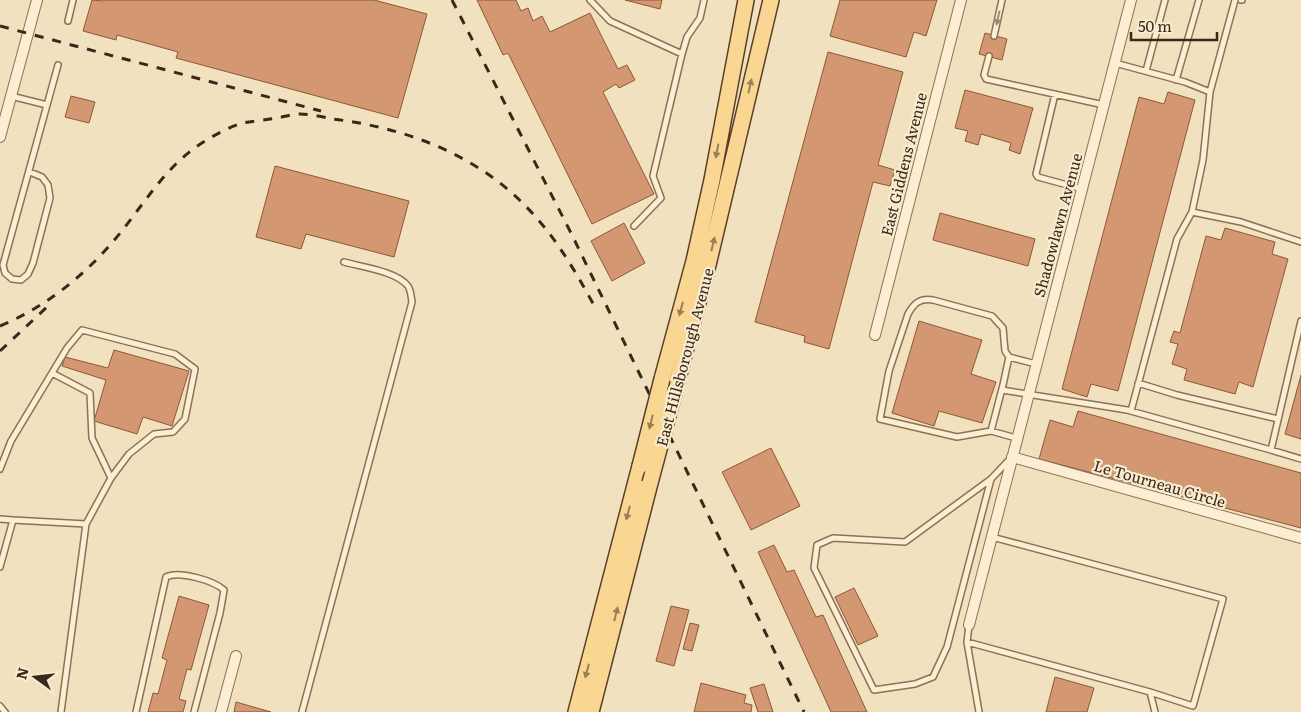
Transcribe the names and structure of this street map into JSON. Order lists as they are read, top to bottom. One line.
{"streets":{"main road":["East Hillsborough Avenue"],"street":["East Giddens Avenue","Shadowlawn Avenue","Le Tourneau Circle"]},"crossings":[["Shadowlawn Avenue","Le Tourneau Circle"]],"scale_bar":"50 m","north":"left"}
